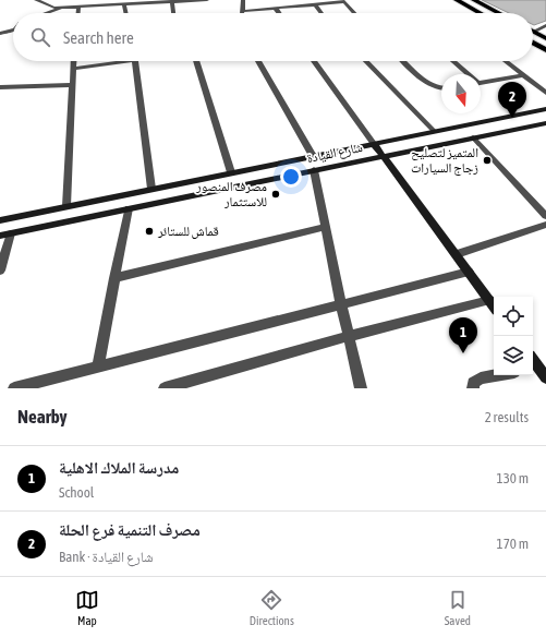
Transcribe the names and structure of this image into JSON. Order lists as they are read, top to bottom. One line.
{"streets":{"street":["شارع القيادة"]},"places":["المتميز لتصليح زجاج السيارات","مصرف المنصور للاستثمار","قماش للستائر"],"north":"bottom","page":{"search":"Search here","pins":["2","1"],"heading":["Nearby","2 results"],"list":[{"mark":"1","name":"مدرسة الملاك الاهلية","note":"School","value":"130 m"},{"mark":"2","name":"مصرف التنمية فرع الحلة","note":"Bank · شارع القيادة","value":"170 m"}],"nav":["Map","Directions","Saved"]}}
